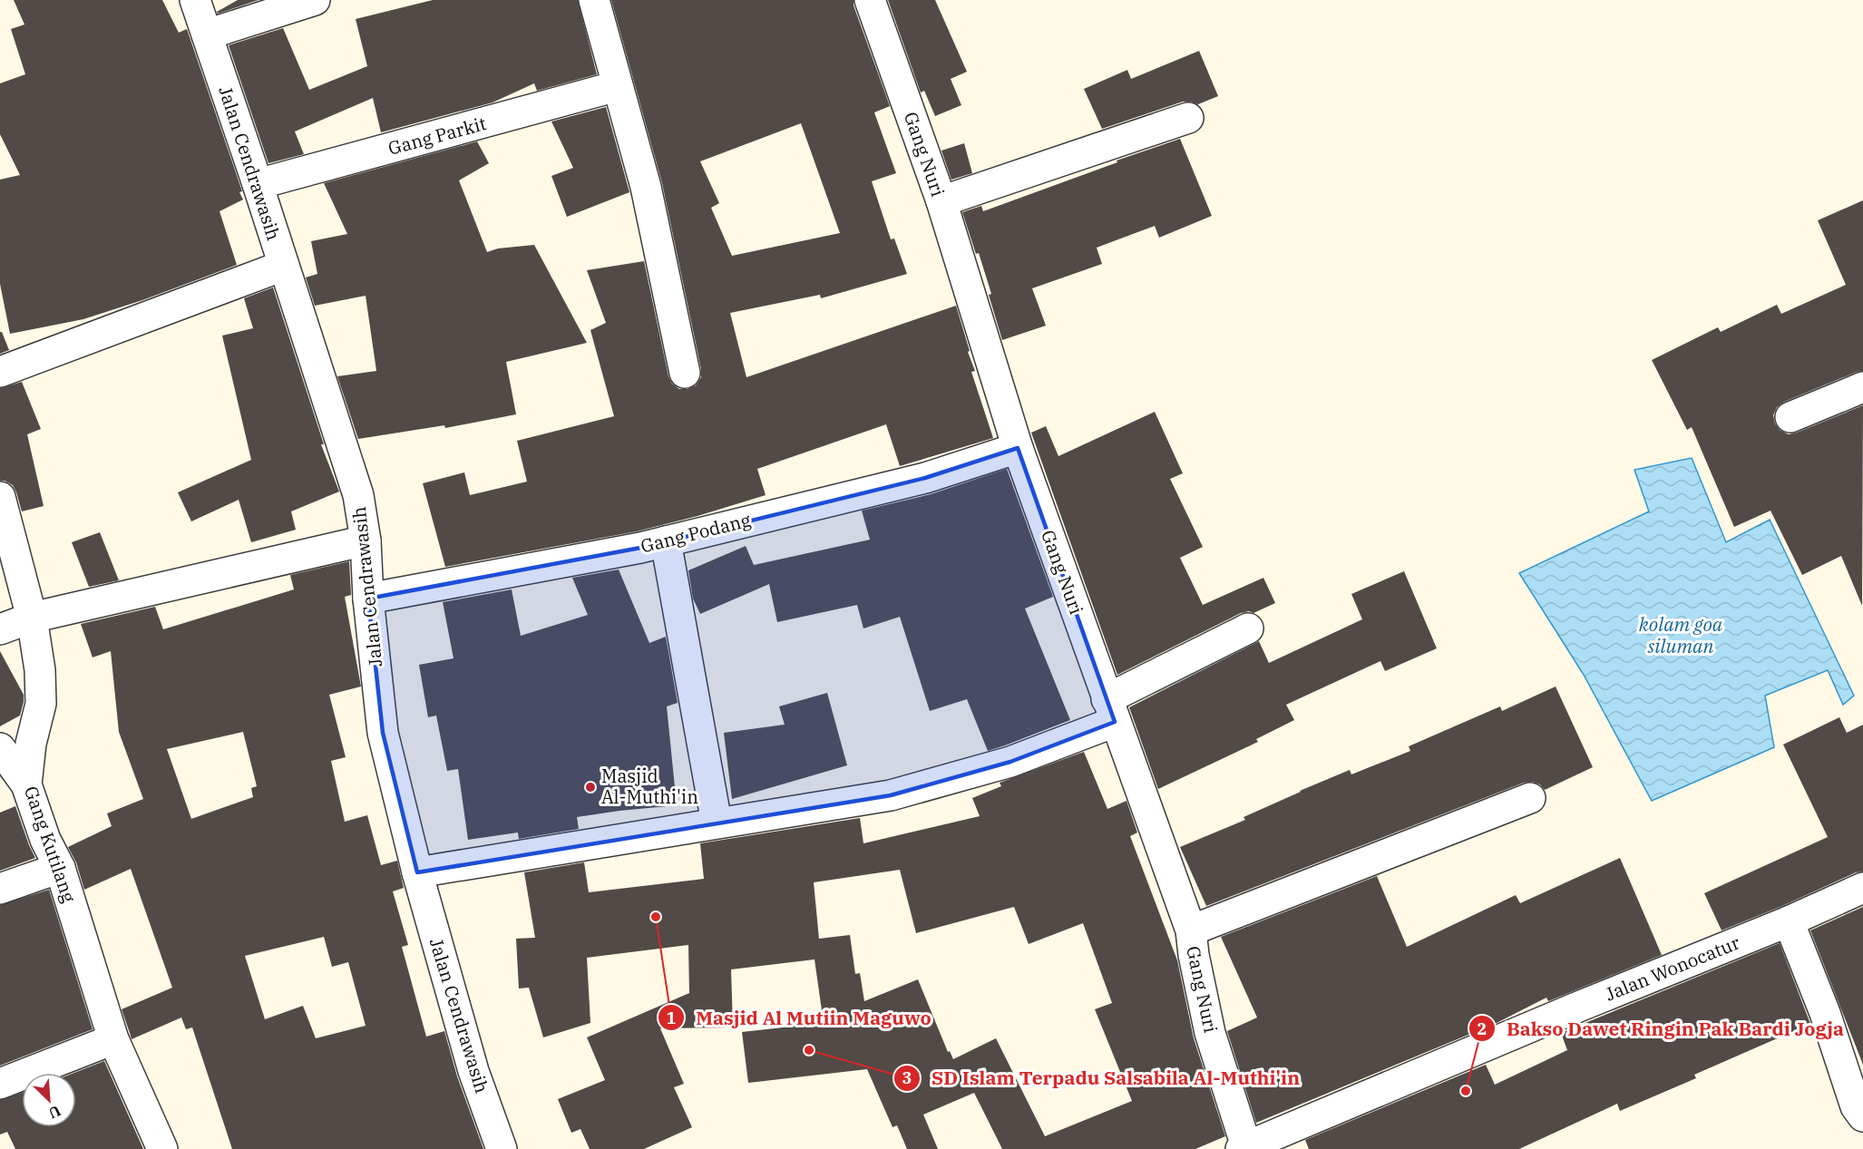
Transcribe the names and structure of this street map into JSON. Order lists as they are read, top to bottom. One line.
{"streets":{"street":["Gang Parkit","Gang Nuri","Jalan Cendrawasih","Gang Podang","Gang Kutilang","Jalan Wonocatur"]},"crossings":[["Gang Parkit","Jalan Cendrawasih"],["Gang Nuri","Gang Podang"],["Gang Nuri","Jalan Wonocatur"],["Jalan Cendrawasih","Gang Podang"]],"water":["kolam goa siluman"],"places":["Masjid Al-Muthi'in","Masjid Al Mutiin Maguwo","SD Islam Terpadu Salsabila Al-Muthi'in","Bakso Dawet Ringin Pak Bardi Jogja"],"north":"bottom right"}
